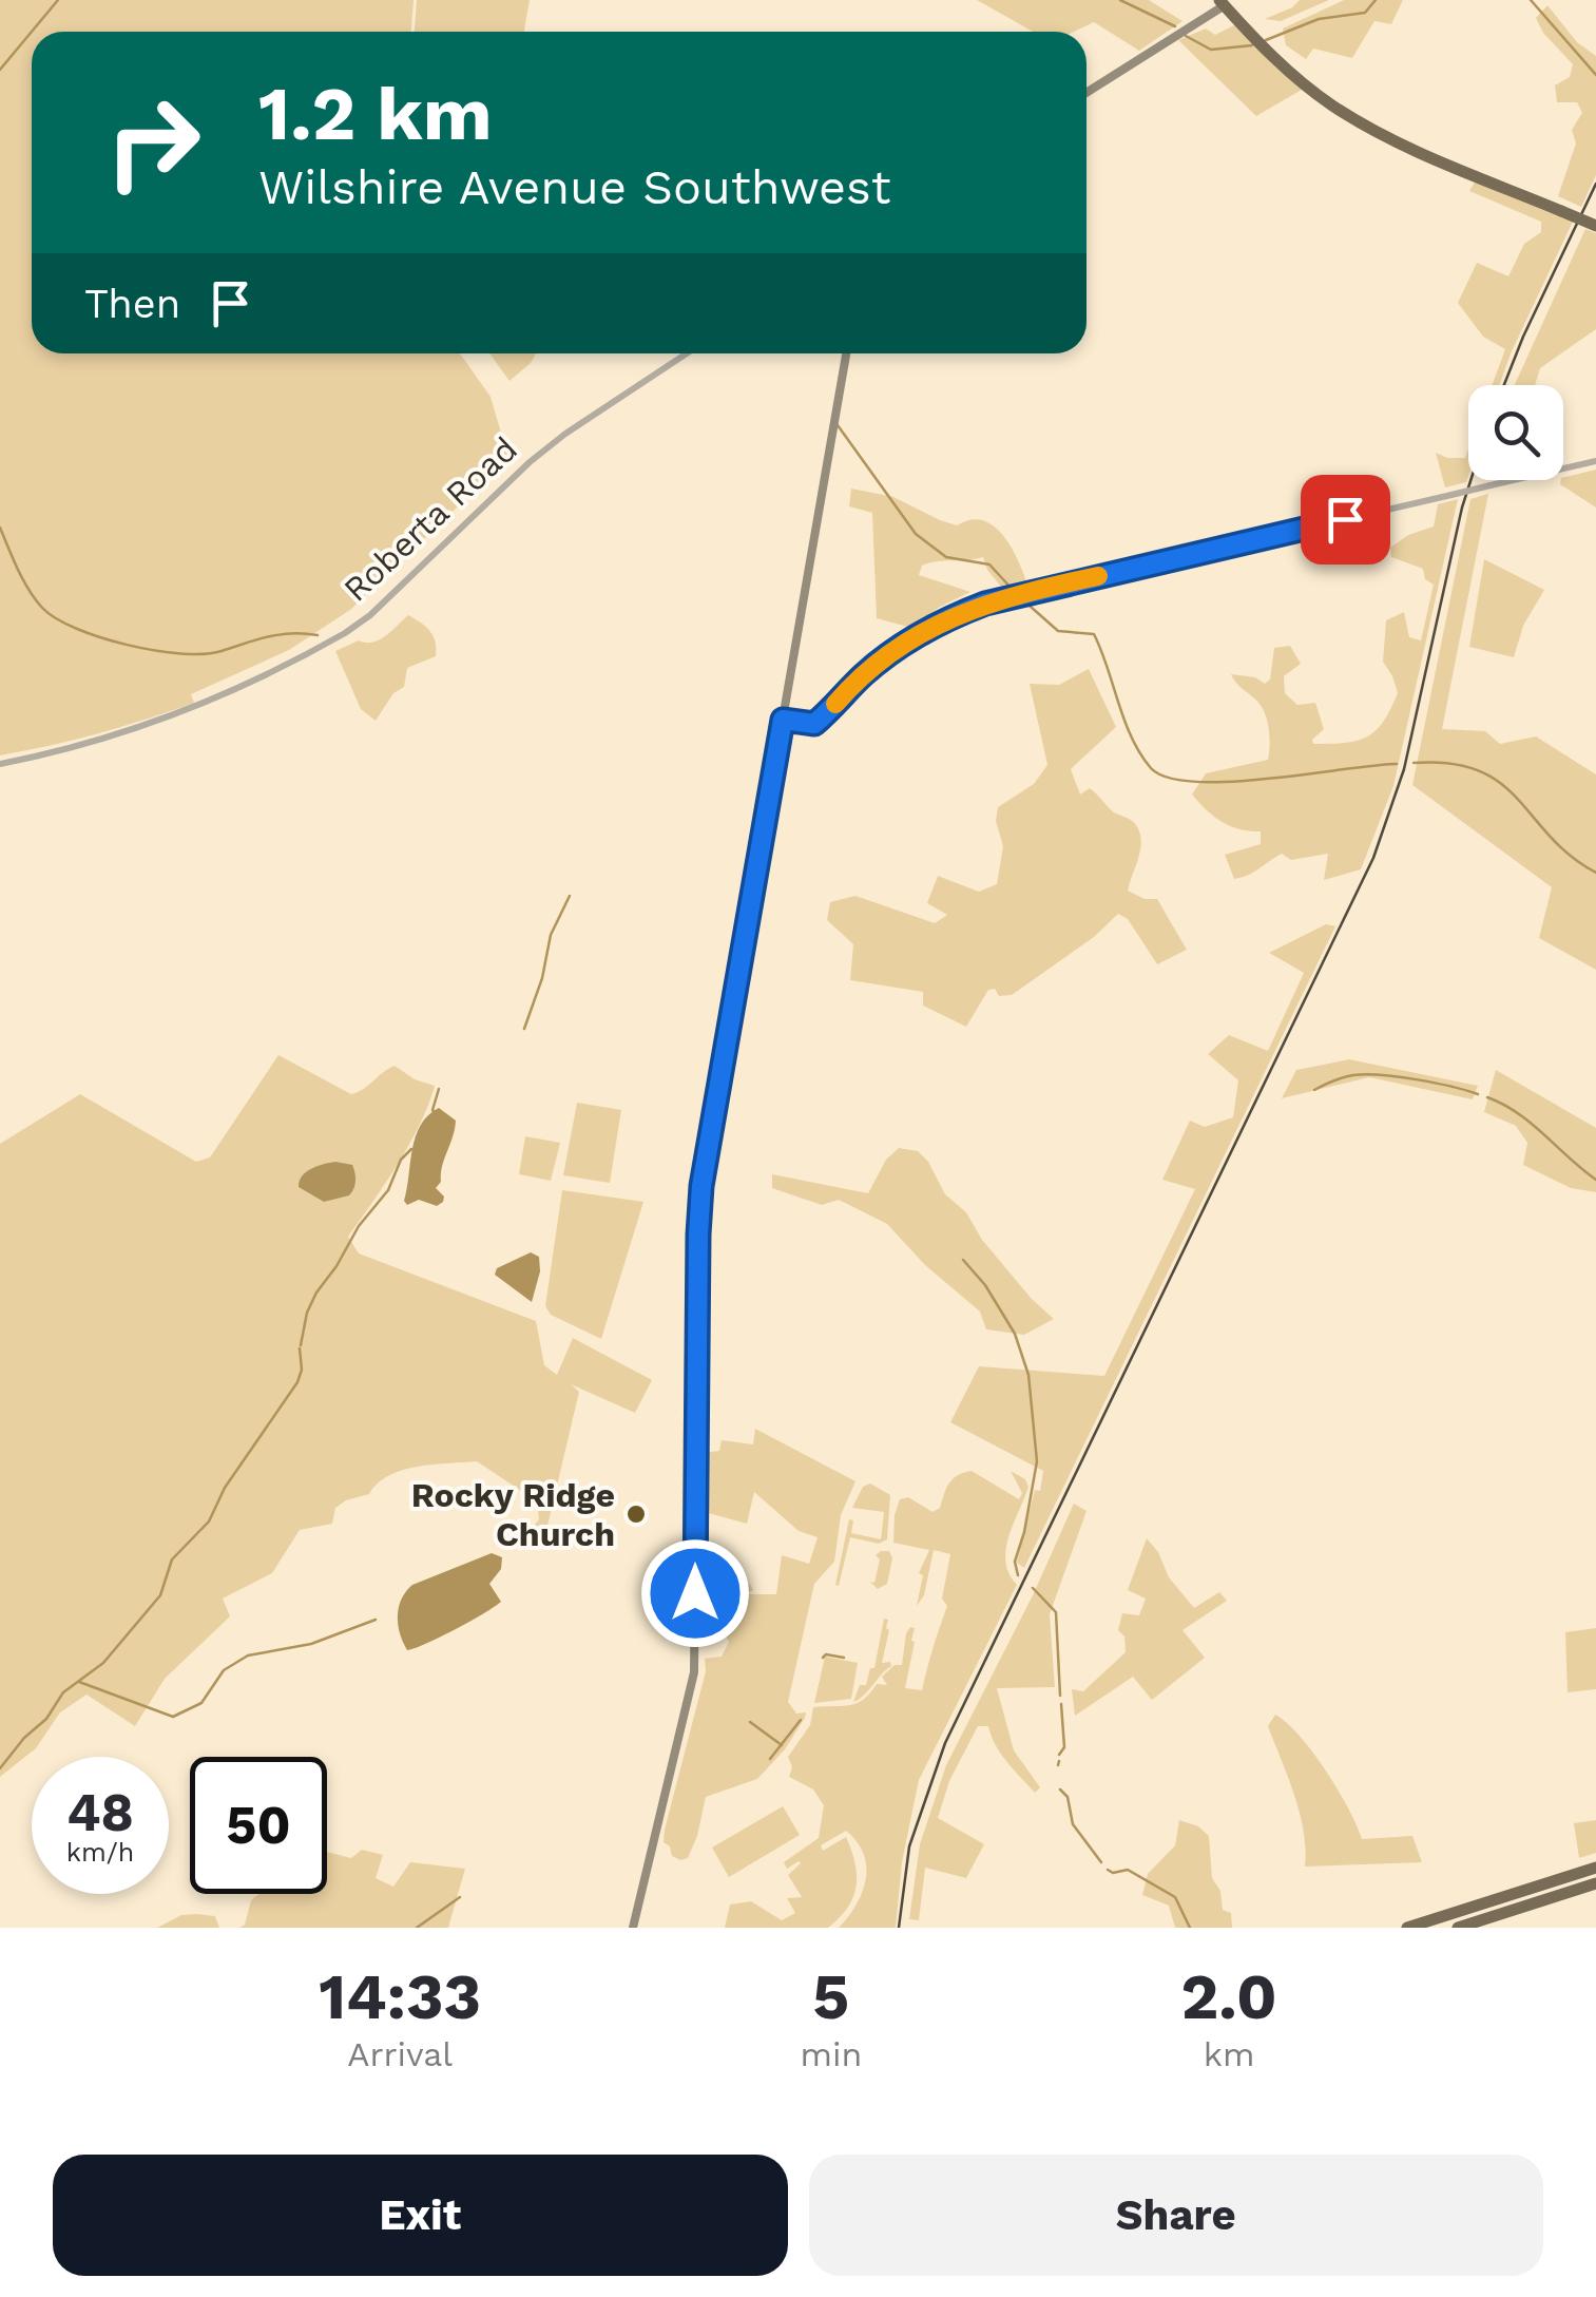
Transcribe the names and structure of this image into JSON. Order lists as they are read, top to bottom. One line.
{"streets":{"street":["Roberta Road"]},"places":["Rocky Ridge Church"],"page":{"turn":["1.2 km","Wilshire Avenue Southwest"],"then":"Then","speed":"48 km/h","limit":"50","eta":["14:33","Arrival","5","min","2.0","km"],"buttons":["Exit","Share"]}}
